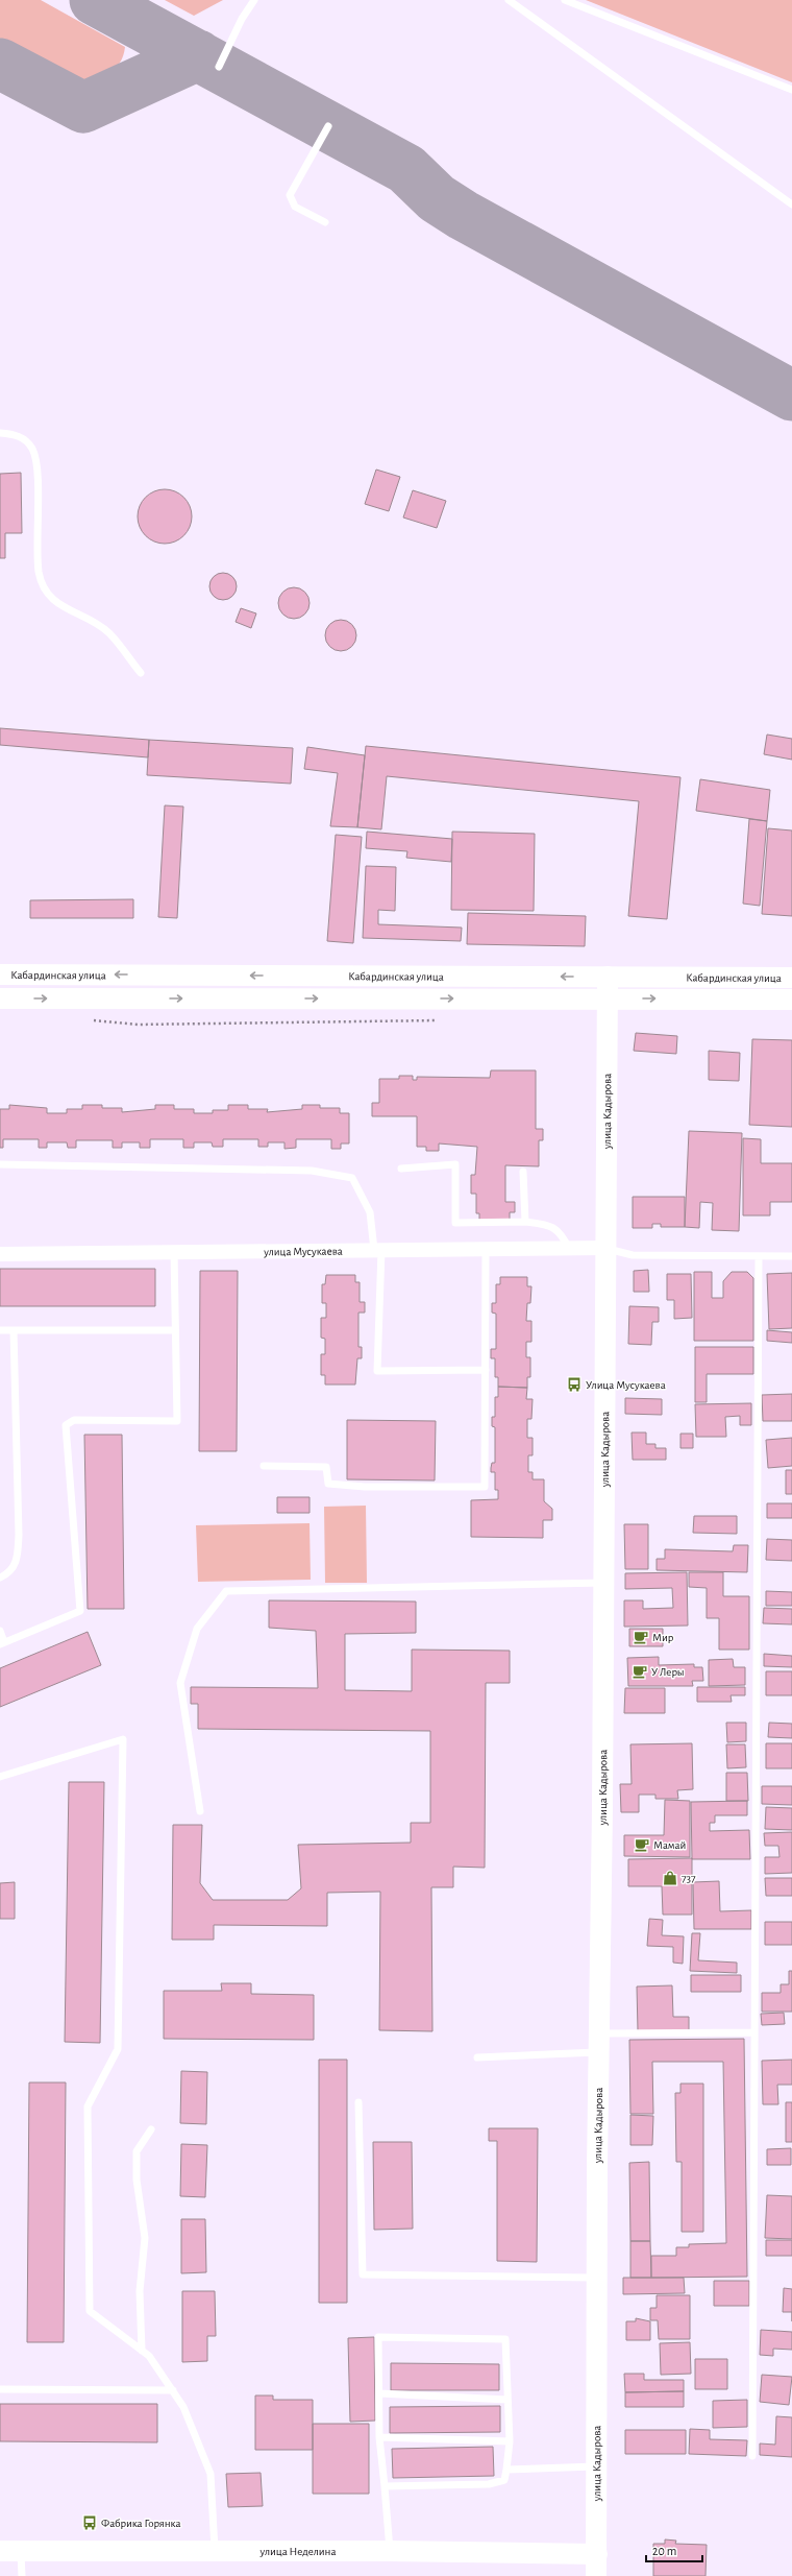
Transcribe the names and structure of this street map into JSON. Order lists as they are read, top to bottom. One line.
{"streets":{"street":["Кабардинская улица","улица Кадырова","улица Мусукаева","улица Неделина"]},"crossings":[["Кабардинская улица","улица Кадырова"],["улица Кадырова","улица Мусукаева"],["улица Кадырова","улица Неделина"]],"places":{"bus stop":["Улица Мусукаева","Фабрика Горянка"],"cafe":["Мир","У Леры","Мамай"],"shop":["737"]},"scale_bar":"20 m"}
